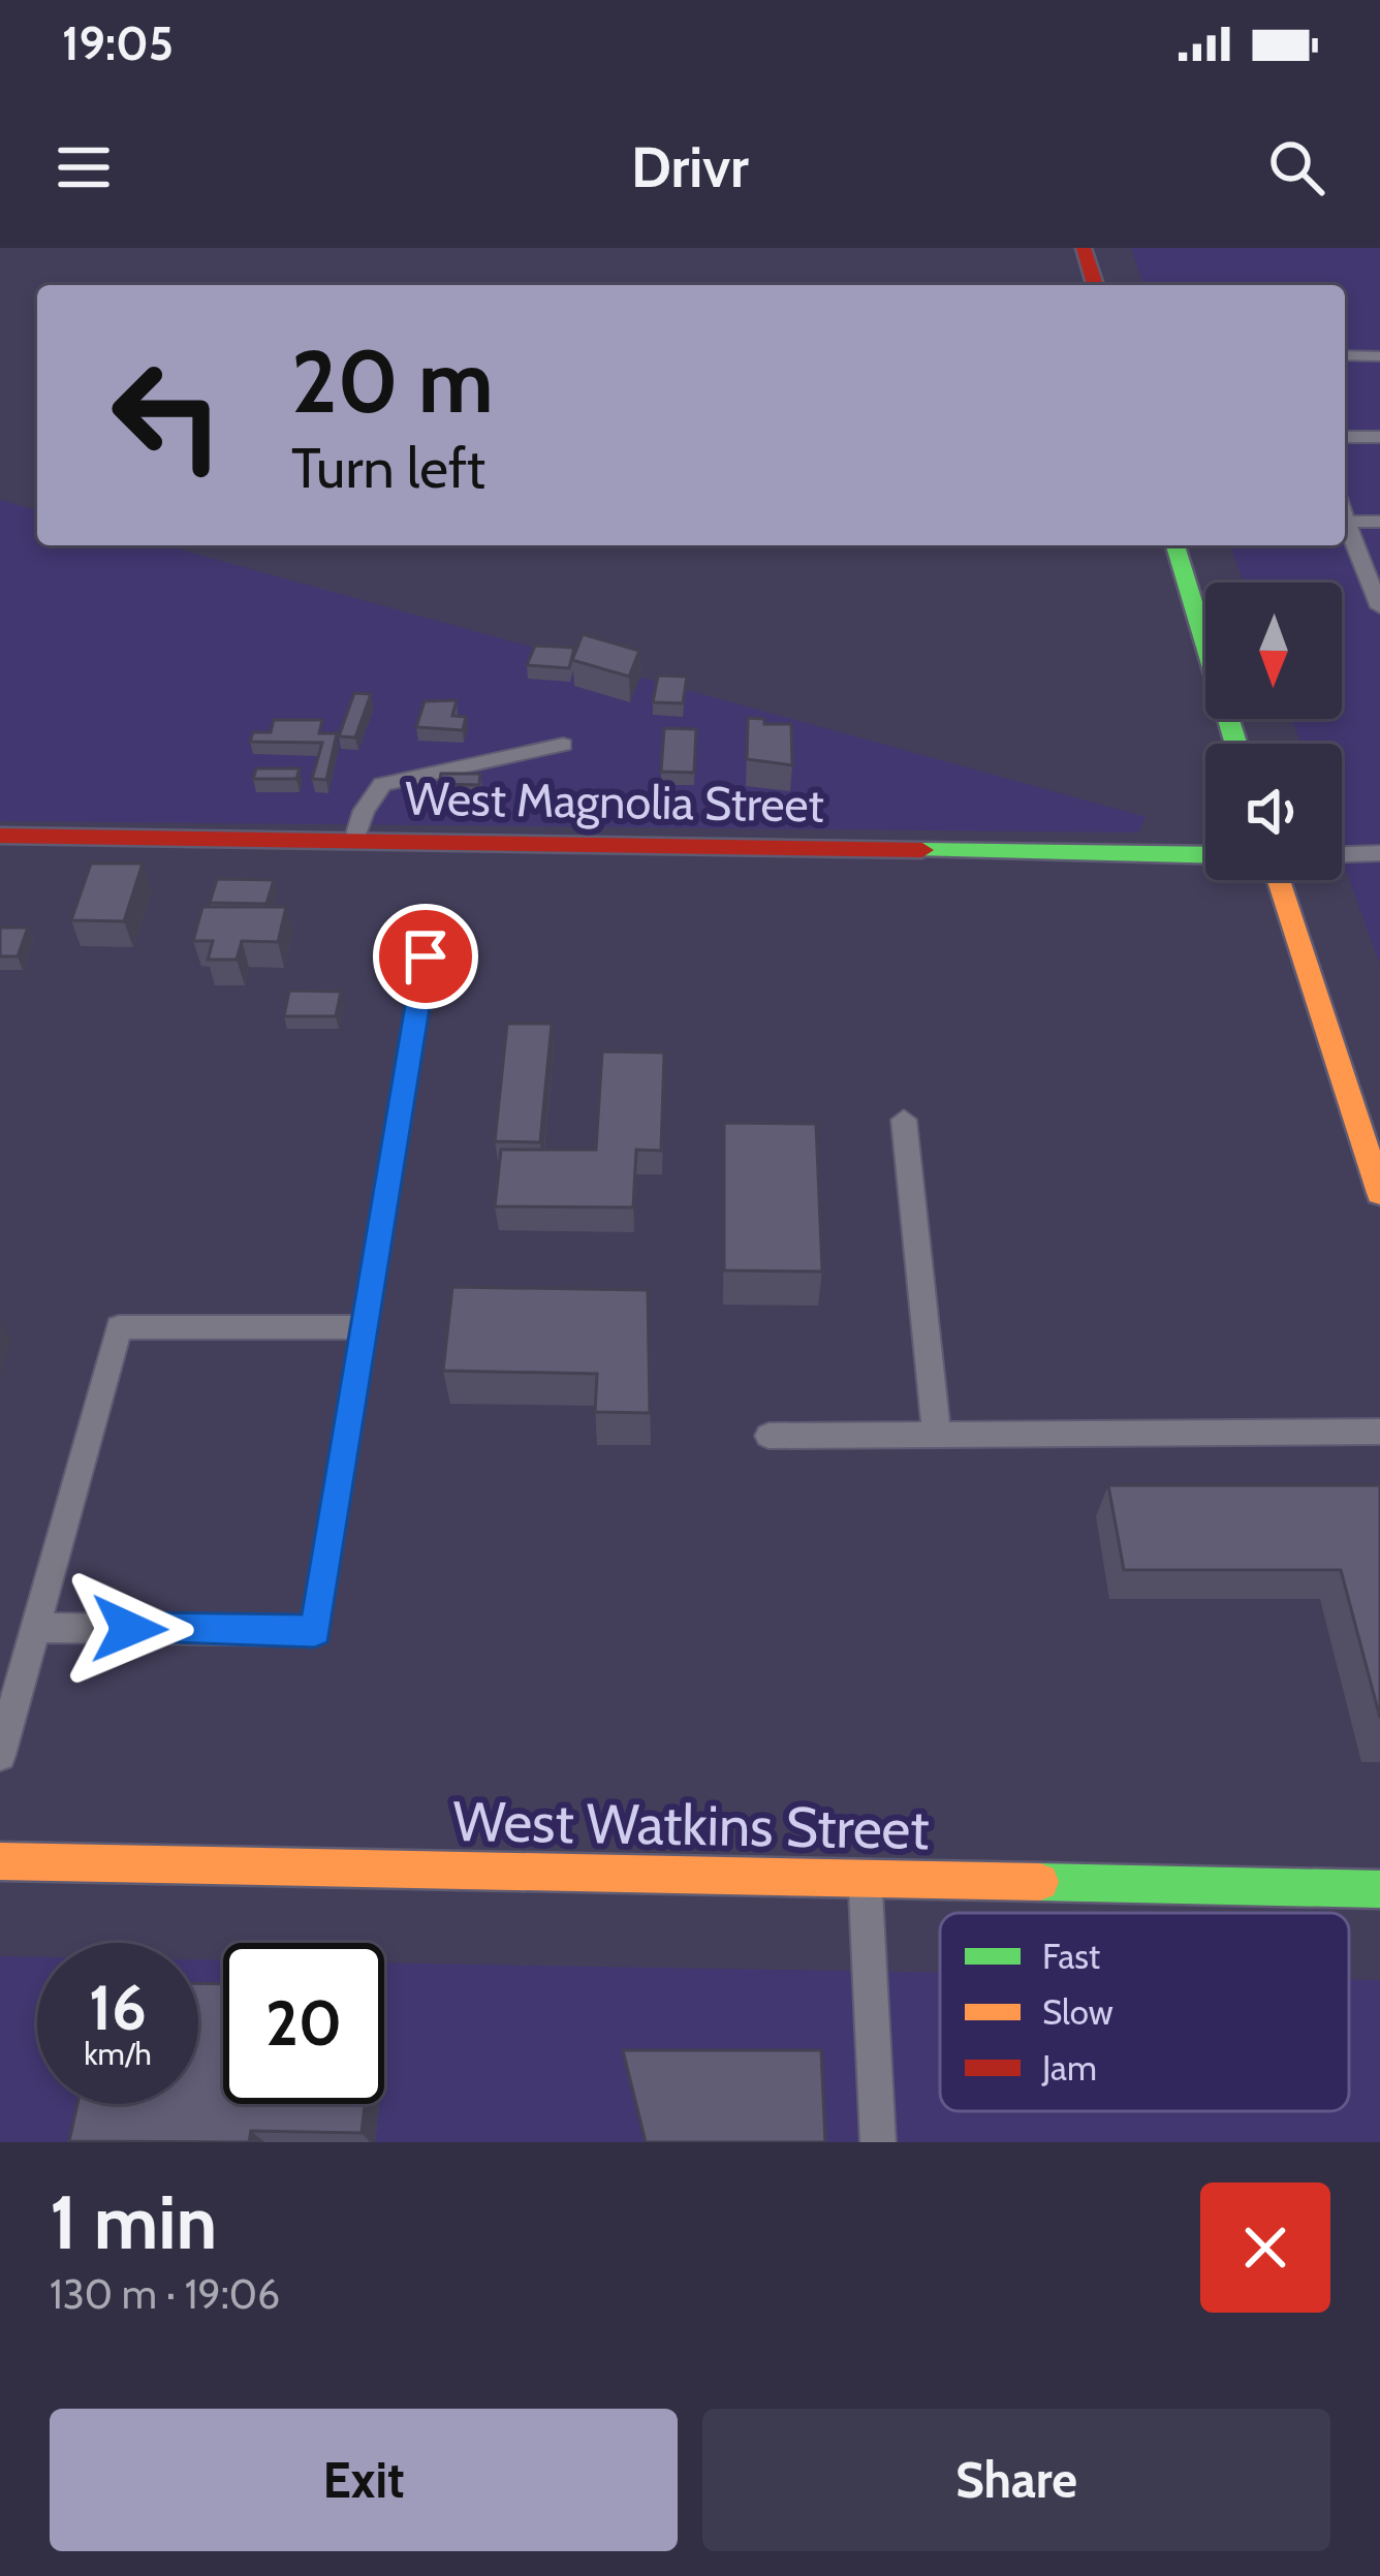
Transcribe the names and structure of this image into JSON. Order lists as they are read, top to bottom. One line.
{"streets":{"street":["West Magnolia Street","West Watkins Street"]},"legend":["Fast","Slow","Jam"],"north":"bottom","page":{"status":"19:05","header":"Drivr","turn":["20 m","Turn left"],"speed":"16 km/h","limit":"20","heading":["1 min","130 m · 19:06"],"buttons":["Exit","Share"]}}
